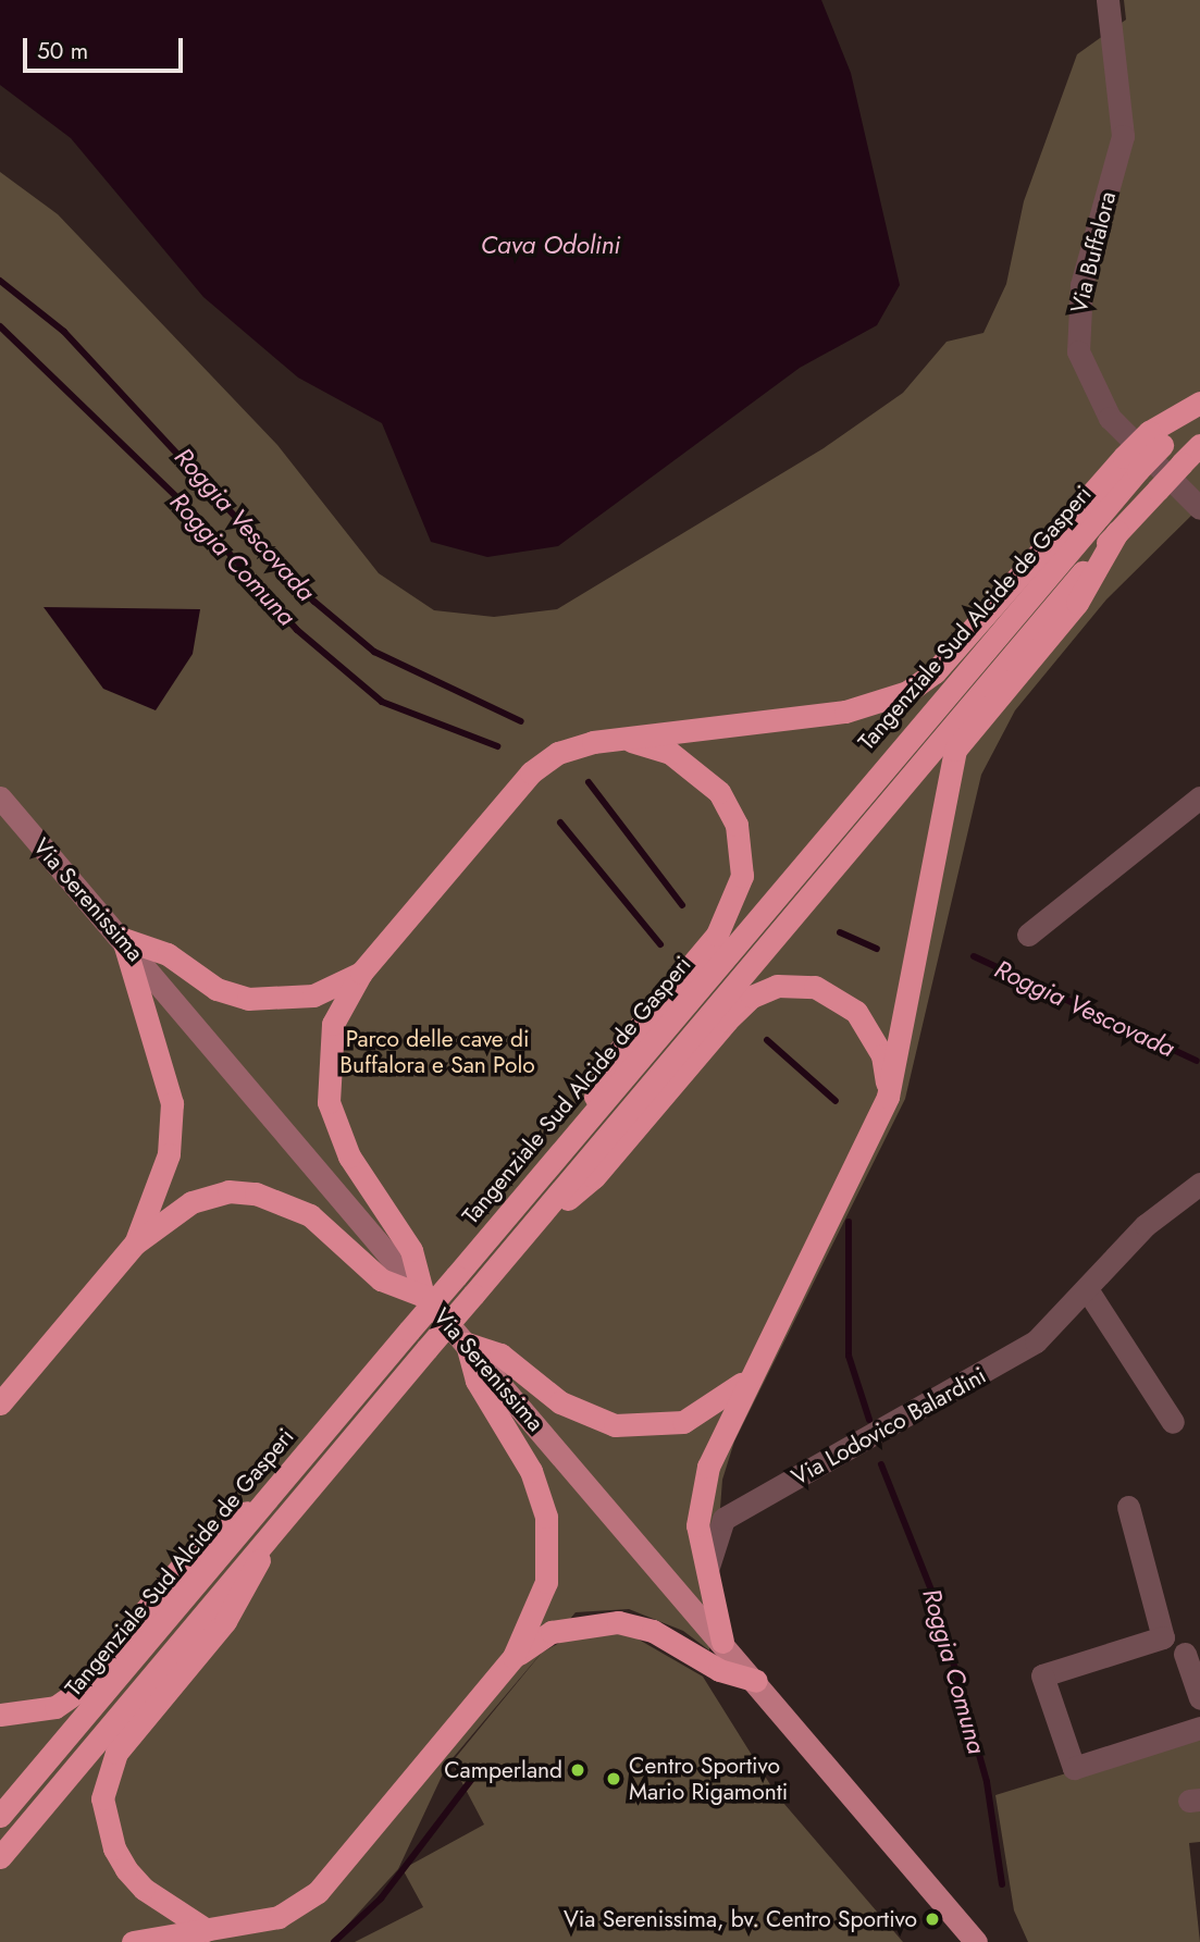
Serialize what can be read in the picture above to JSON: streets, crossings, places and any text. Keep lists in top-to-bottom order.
{
  "streets": {
    "highway": ["Tangenziale Sud Alcide de Gasperi"],
    "main road": ["Via Serenissima"],
    "street": ["Via Buffalora", "Via Lodovico Balardini"]
  },
  "water": ["Cava Odolini", "Roggia Vescovada", "Roggia Comuna"],
  "parks": ["Parco delle cave di Buffalora e San Polo"],
  "places": ["Camperland", "Centro Sportivo Mario Rigamonti", "Via Serenissima, bv. Centro Sportivo"],
  "scale_bar": "50 m"
}
